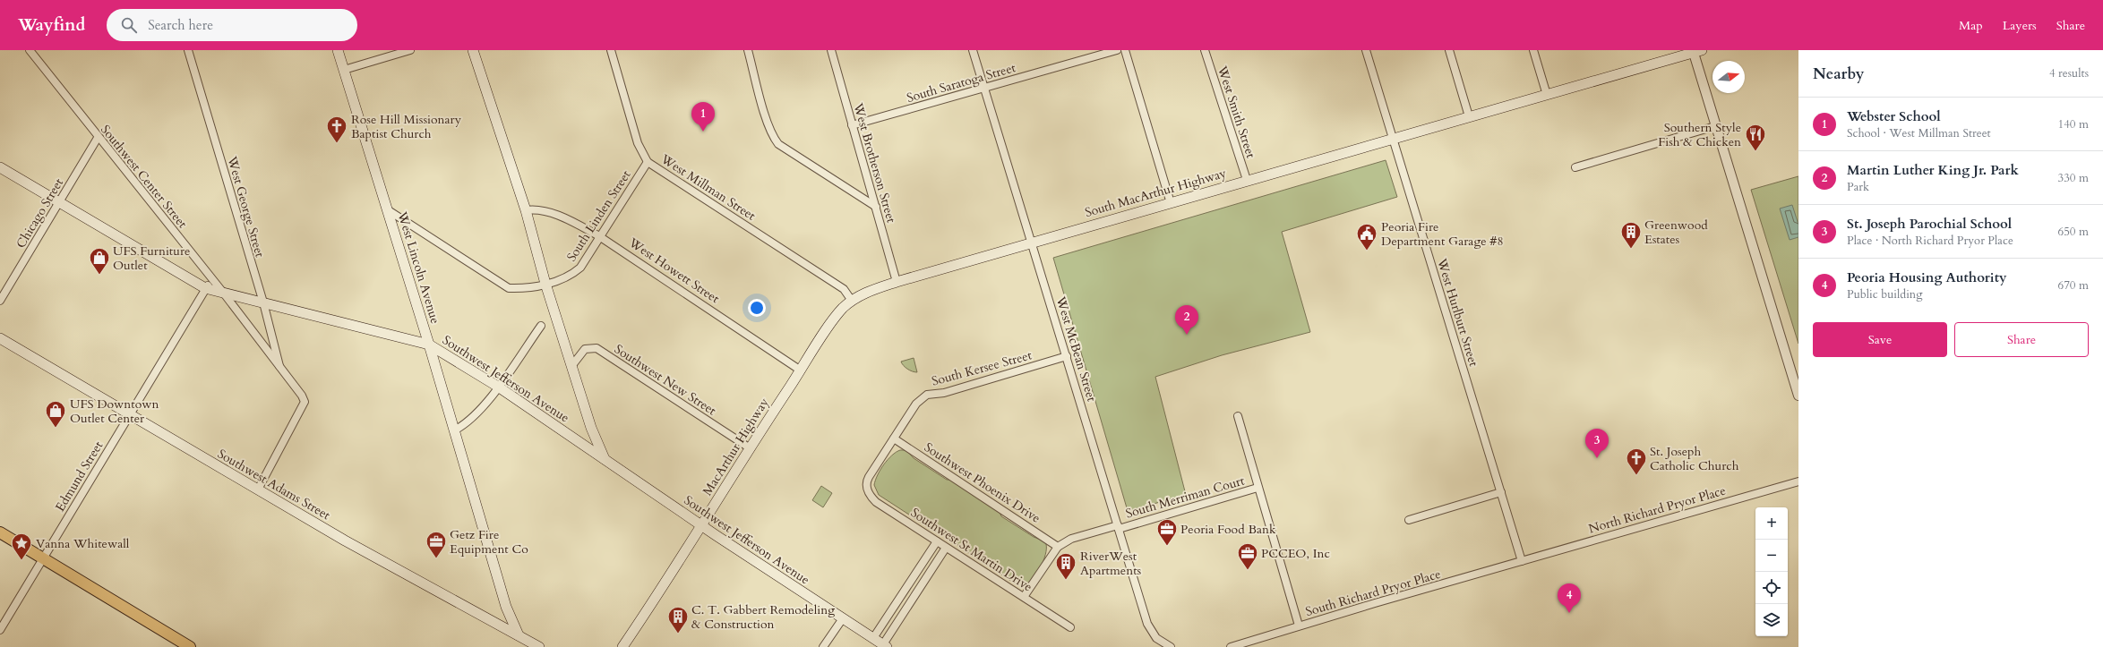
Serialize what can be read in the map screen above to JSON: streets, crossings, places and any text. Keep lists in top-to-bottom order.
{
  "streets": {
    "main road": [
      "South MacArthur Highway",
      "West Lincoln Avenue",
      "Southwest Jefferson Avenue",
      "MacArthur Highway",
      "Southwest Adams Street"
    ],
    "street": [
      "South Saratoga Street",
      "West Smith Street",
      "West Brotherson Street",
      "Southwest Center Street",
      "West Millman Street",
      "West George Street",
      "Chicago Street",
      "South Linden Street",
      "West Howett Street",
      "West Hurlburt Street",
      "West McBean Street",
      "South Kersee Street",
      "Southwest New Street",
      "Edmund Street",
      "Southwest Phoenix Drive",
      "South Merriman Court",
      "North Richard Pryor Place",
      "Southwest St Martin Drive",
      "South Richard Pryor Place"
    ]
  },
  "crossings": [
    ["South Saratoga Street", "West Brotherson Street"],
    ["South Saratoga Street", "West McBean Street"],
    ["West Smith Street", "South MacArthur Highway"],
    ["West Brotherson Street", "South MacArthur Highway"],
    ["Southwest Center Street", "West George Street"],
    ["Southwest Center Street", "Chicago Street"],
    ["Southwest Center Street", "Southwest Jefferson Avenue"],
    ["Southwest Center Street", "Edmund Street"],
    ["Southwest Center Street", "Southwest Adams Street"],
    ["West Millman Street", "South MacArthur Highway"],
    ["West Millman Street", "South Linden Street"],
    ["West Millman Street", "MacArthur Highway"],
    ["South MacArthur Highway", "West Hurlburt Street"],
    ["South MacArthur Highway", "West McBean Street"],
    ["South MacArthur Highway", "MacArthur Highway"],
    ["West George Street", "Southwest Jefferson Avenue"],
    ["Chicago Street", "Southwest Jefferson Avenue"],
    ["South Linden Street", "West Howett Street"],
    ["West Lincoln Avenue", "Southwest Jefferson Avenue"],
    ["West Lincoln Avenue", "Southwest Adams Street"],
    ["West Howett Street", "MacArthur Highway"],
    ["West Hurlburt Street", "North Richard Pryor Place"],
    ["West Hurlburt Street", "South Richard Pryor Place"],
    ["West McBean Street", "South Kersee Street"],
    ["West McBean Street", "South Merriman Court"],
    ["South Kersee Street", "Southwest Phoenix Drive"],
    ["South Kersee Street", "Southwest St Martin Drive"],
    ["Southwest Jefferson Avenue", "MacArthur Highway"],
    ["Southwest Jefferson Avenue", "Edmund Street"],
    ["Southwest New Street", "MacArthur Highway"],
    ["Edmund Street", "Southwest Adams Street"],
    ["Southwest Phoenix Drive", "South Merriman Court"],
    ["North Richard Pryor Place", "South Richard Pryor Place"]
  ],
  "places": {
    "church": ["Rose Hill Missionary Baptist Church", "St. Joseph Catholic Church"],
    "restaurant": ["Southern Style Fish & Chicken"],
    "building": ["Greenwood Estates", "RiverWest Apartments", "C. T. Gabbert Remodeling & Construction"],
    "public building": ["Peoria Fire Department Garage #8"],
    "shop": ["UFS Furniture Outlet", "UFS Downtown Outlet Center"],
    "office": ["Peoria Food Bank", "Getz Fire Equipment Co", "PCCEO, Inc"],
    "place": ["Vanna Whitewall"]
  },
  "north": "right",
  "page": {
    "header": "Wayfind",
    "search": "Search here",
    "nav": ["Map", "Layers", "Share"],
    "heading": ["Nearby", "4 results"],
    "list": [
      {
        "mark": "1",
        "name": "Webster School",
        "note": "School · West Millman Street",
        "value": "140 m"
      },
      {
        "mark": "2",
        "name": "Martin Luther King Jr. Park",
        "note": "Park",
        "value": "330 m"
      },
      {
        "mark": "3",
        "name": "St. Joseph Parochial School",
        "note": "Place · North Richard Pryor Place",
        "value": "650 m"
      },
      {
        "mark": "4",
        "name": "Peoria Housing Authority",
        "note": "Public building",
        "value": "670 m"
      }
    ],
    "pins": [
      "1",
      "2",
      "3",
      "4"
    ],
    "buttons": ["Save", "Share"],
    "map_buttons": ["+", "−"]
  }
}
